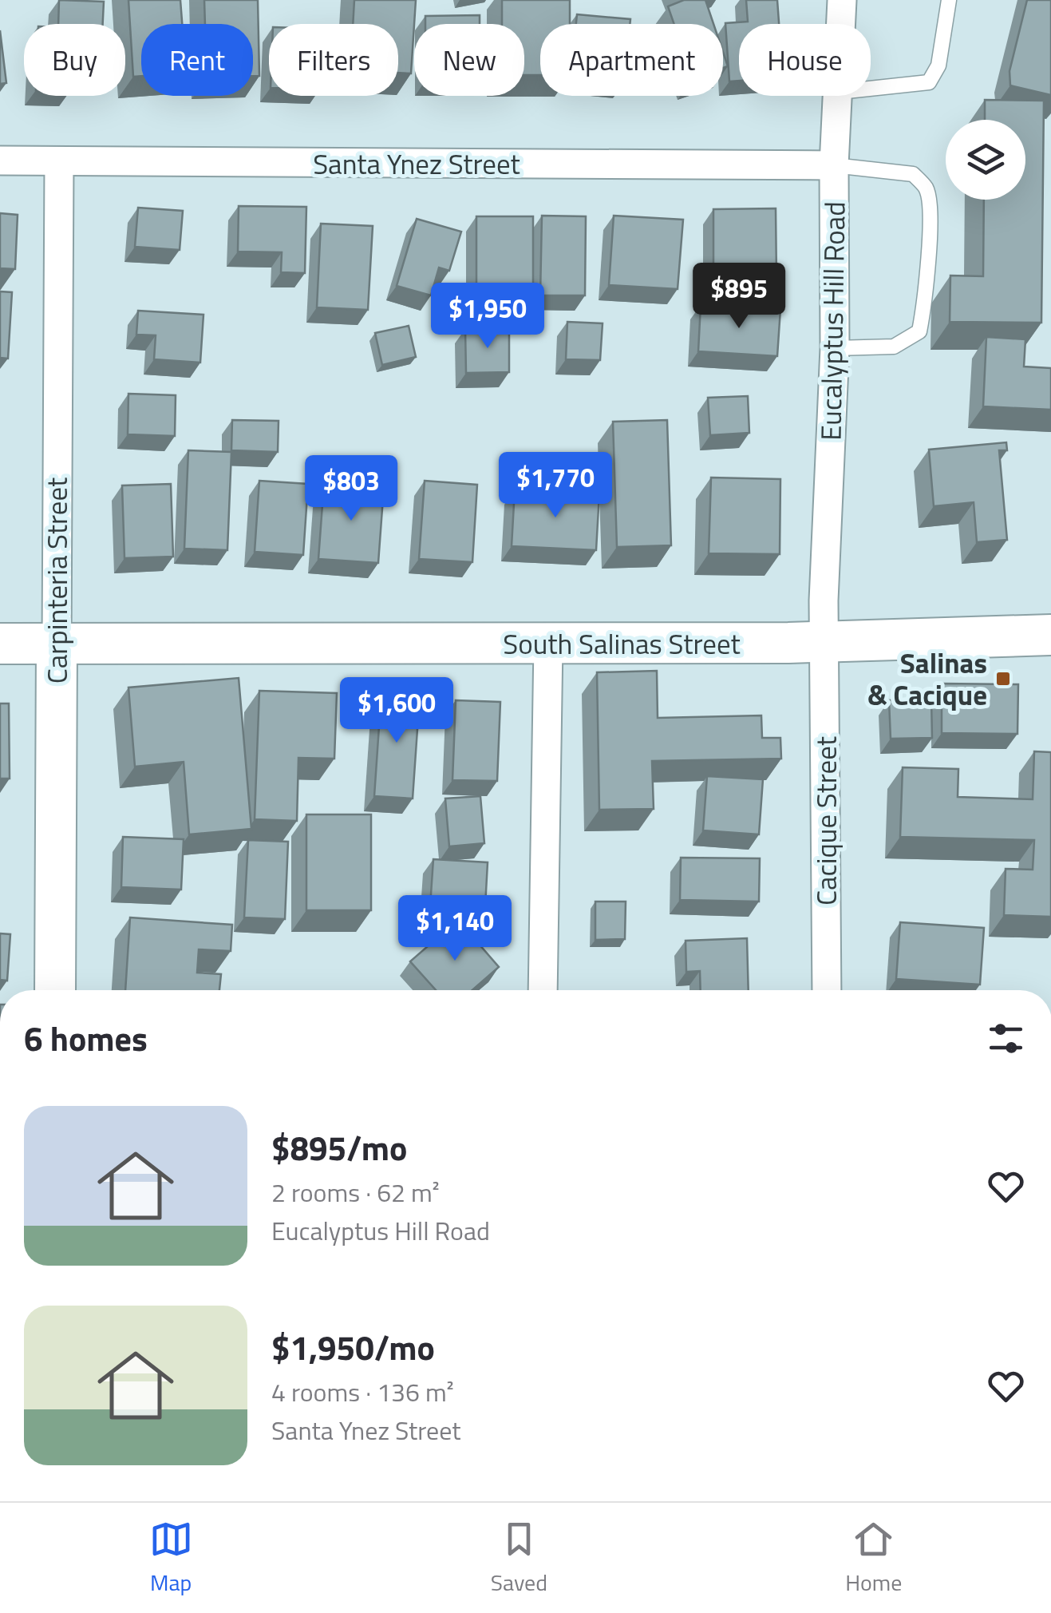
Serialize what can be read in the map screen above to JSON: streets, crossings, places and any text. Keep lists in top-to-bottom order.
{
  "streets": {
    "main road": ["Carpinteria Street", "South Salinas Street"],
    "street": ["Santa Ynez Street", "Eucalyptus Hill Road", "Cacique Street"]
  },
  "crossings": [
    ["Santa Ynez Street", "Eucalyptus Hill Road"],
    ["Santa Ynez Street", "Carpinteria Street"],
    ["Eucalyptus Hill Road", "South Salinas Street"],
    ["Eucalyptus Hill Road", "Cacique Street"],
    ["Carpinteria Street", "South Salinas Street"],
    ["South Salinas Street", "Cacique Street"]
  ],
  "places": {
    "transit": ["Salinas & Cacique"]
  },
  "page": {
    "chip": [
      "Buy",
      "Rent",
      "Filters",
      "New",
      "Apartment",
      "House"
    ],
    "price": [
      "$895",
      "$1,950",
      "$1,770",
      "$803",
      "$1,600",
      "$1,140"
    ],
    "heading": "6 homes",
    "list": [
      {
        "name": "$895/mo",
        "note": "2 rooms · 62 m² · Eucalyptus Hill Road"
      },
      {
        "name": "$1,950/mo",
        "note": "4 rooms · 136 m² · Santa Ynez Street"
      }
    ],
    "tabs": ["Map", "Saved", "Home"]
  }
}
